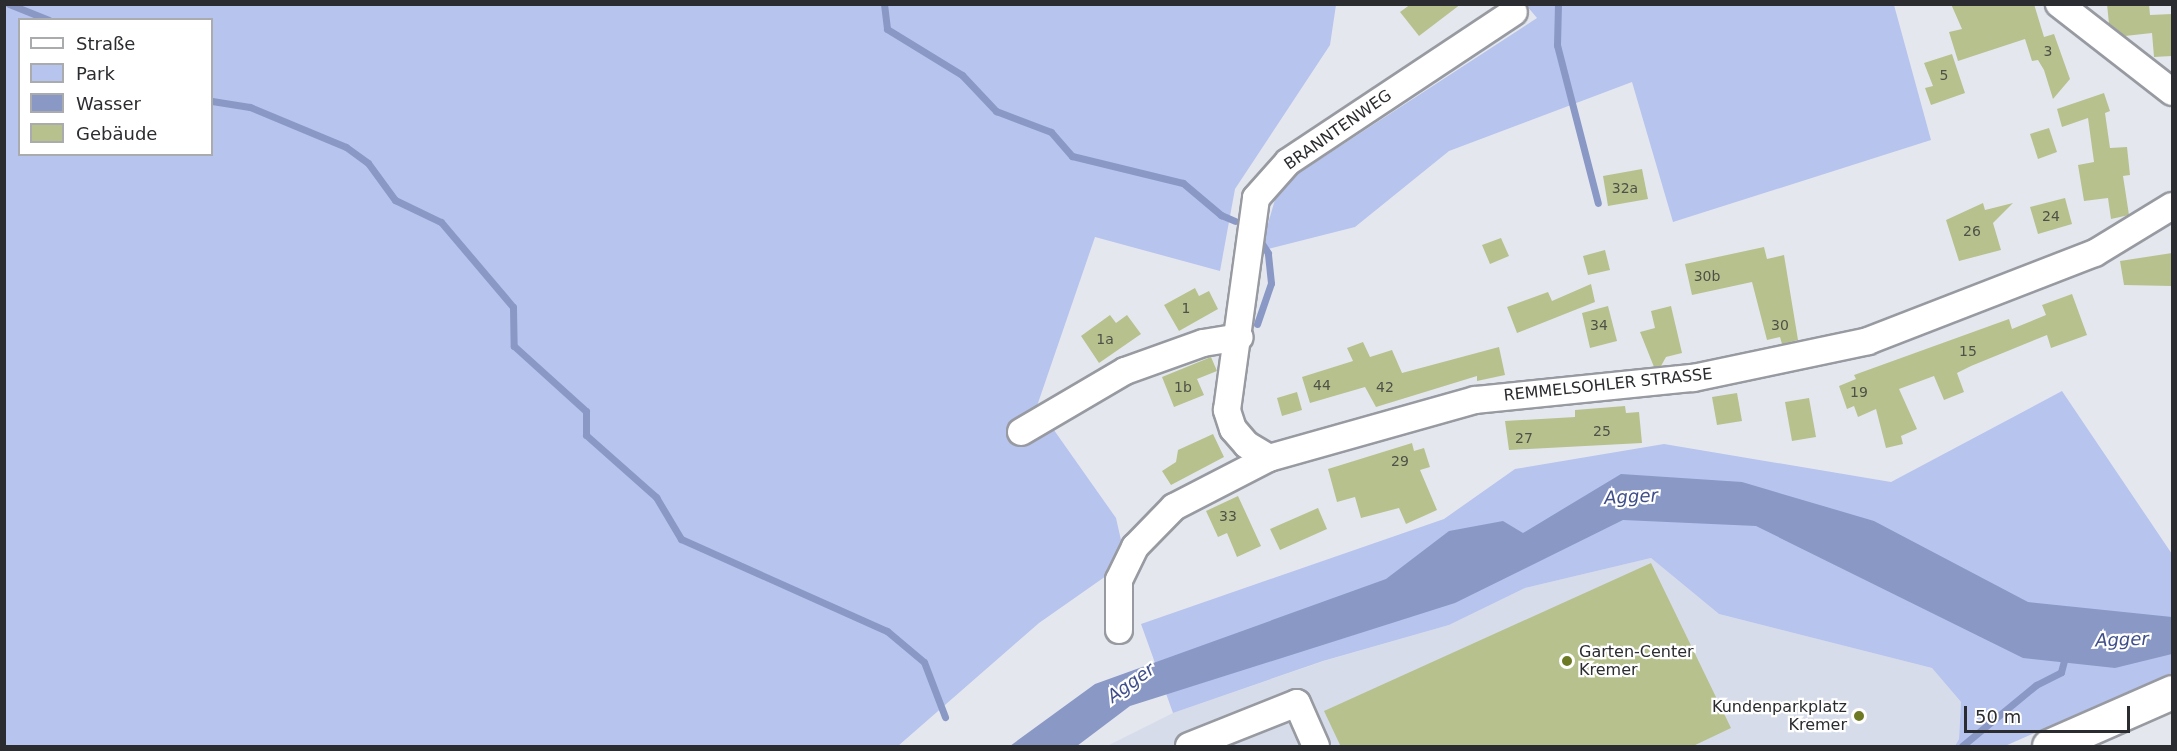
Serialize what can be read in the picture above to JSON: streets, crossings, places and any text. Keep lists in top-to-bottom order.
{
  "streets": {
    "street": ["BRANNTENWEG", "REMMELSOHLER STRASSE"]
  },
  "crossings": [
    ["BRANNTENWEG", "REMMELSOHLER STRASSE"]
  ],
  "water": ["Agger"],
  "places": ["Garten-Center Kremer", "Kundenparkplatz Kremer"],
  "house_numbers": [
    "3",
    "5",
    "32a",
    "24",
    "26",
    "30b",
    "1",
    "34",
    "30",
    "1a",
    "15",
    "44",
    "1b",
    "42",
    "19",
    "25",
    "27",
    "29",
    "33"
  ],
  "legend": [
    "Straße",
    "Park",
    "Wasser",
    "Gebäude"
  ],
  "scale_bar": "50 m"
}
